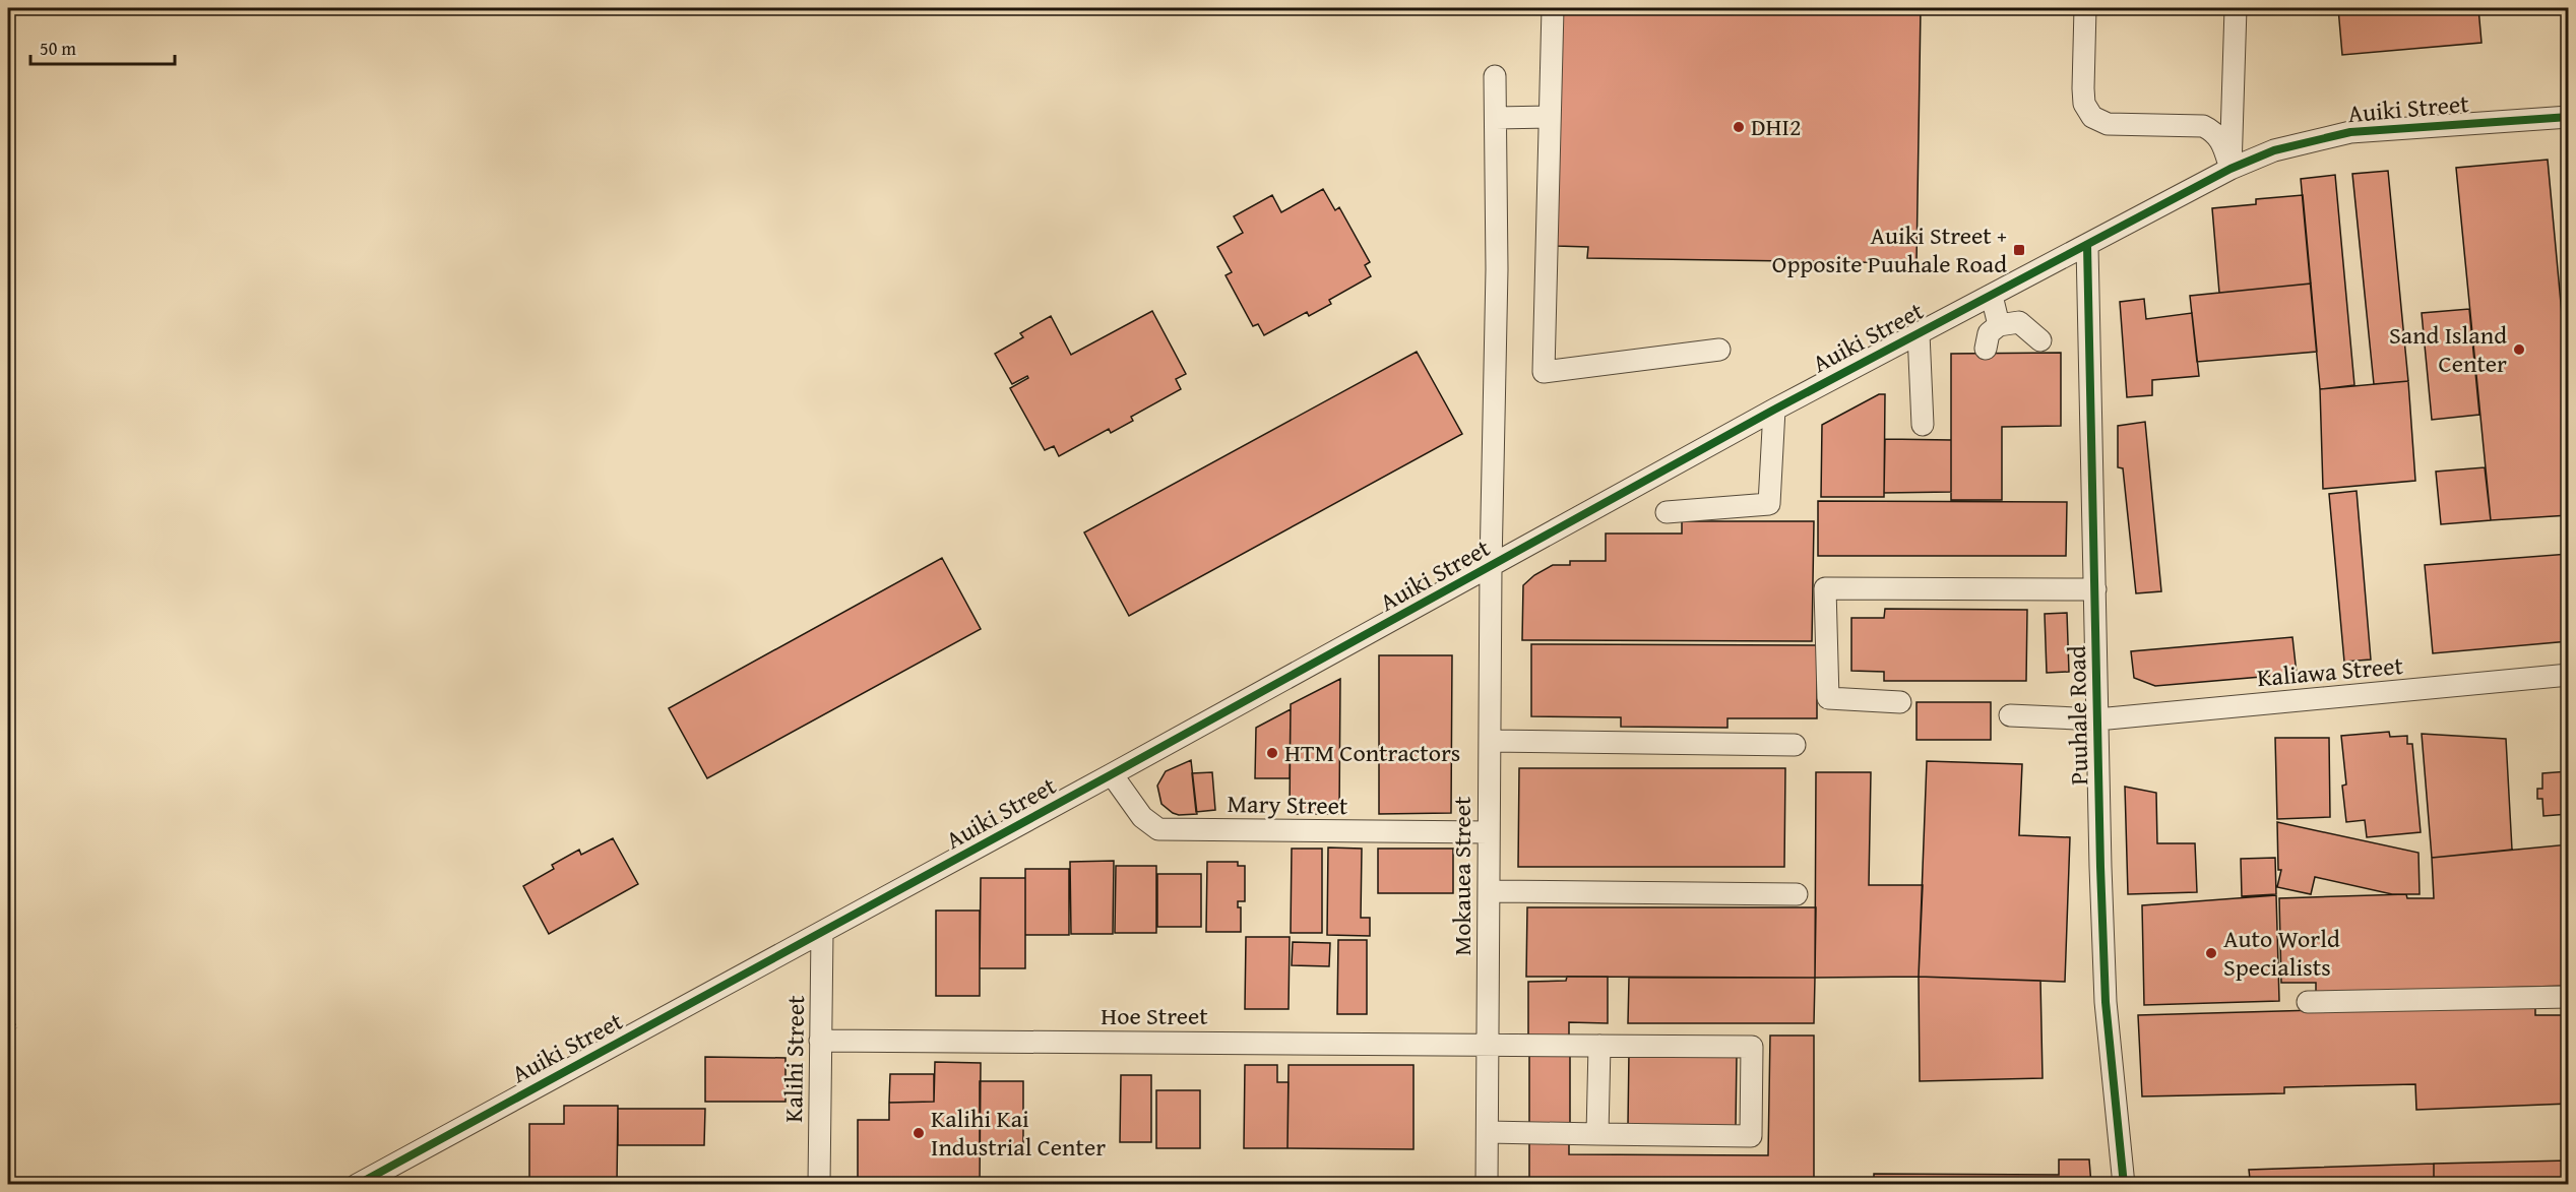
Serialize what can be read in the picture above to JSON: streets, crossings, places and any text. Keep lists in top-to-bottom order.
{
  "streets": {
    "street": [
      "Auiki Street",
      "Kaliawa Street",
      "Puuhale Road",
      "Mary Street",
      "Mokauea Street",
      "Hoe Street",
      "Kalihi Street"
    ]
  },
  "crossings": [
    ["Auiki Street", "Puuhale Road"],
    ["Auiki Street", "Mary Street"],
    ["Auiki Street", "Mokauea Street"],
    ["Auiki Street", "Kalihi Street"],
    ["Kaliawa Street", "Puuhale Road"],
    ["Mary Street", "Mokauea Street"],
    ["Mokauea Street", "Hoe Street"],
    ["Hoe Street", "Kalihi Street"]
  ],
  "places": {
    "other": [
      "DHI2",
      "Sand Island Center",
      "HTM Contractors",
      "Auto World Specialists",
      "Kalihi Kai Industrial Center"
    ],
    "transit": ["Auiki Street + Opposite Puuhale Road"]
  },
  "scale_bar": "50 m"
}
